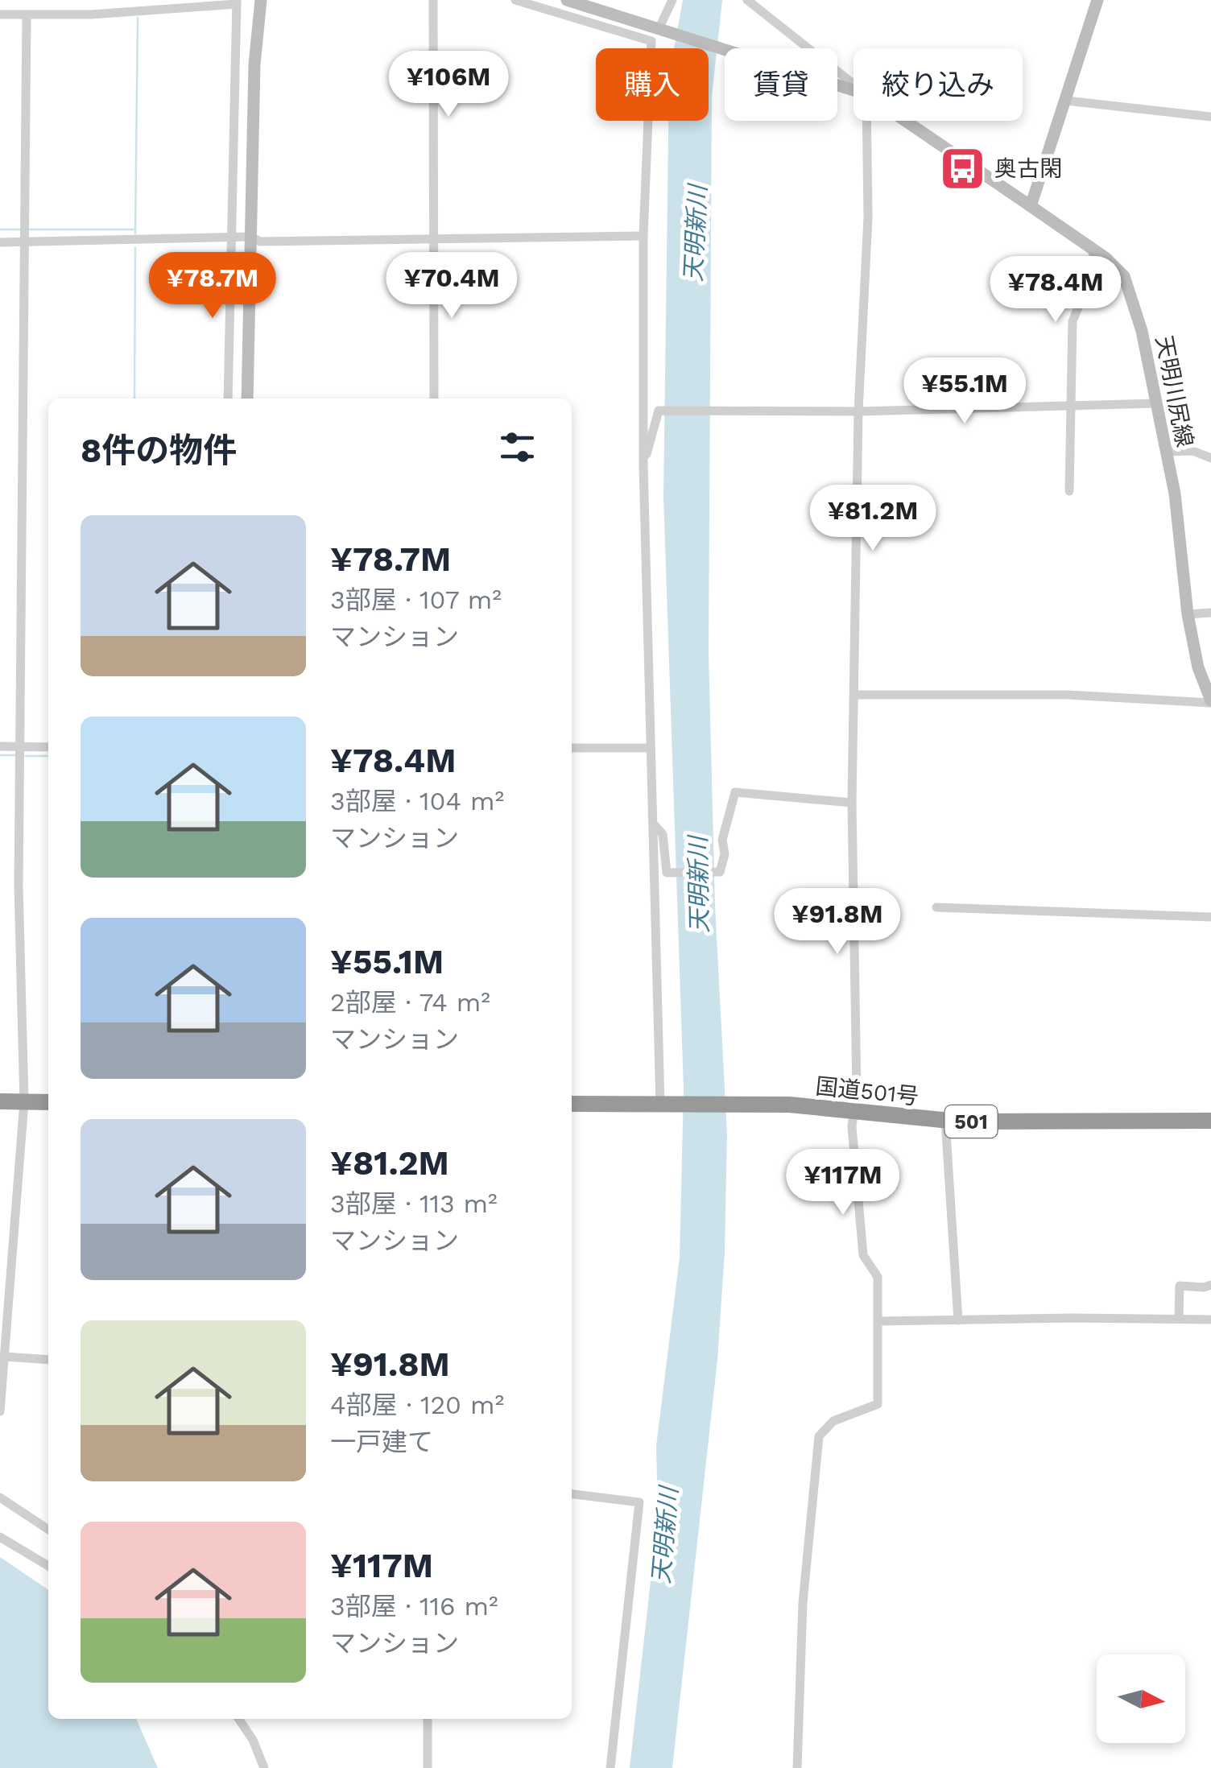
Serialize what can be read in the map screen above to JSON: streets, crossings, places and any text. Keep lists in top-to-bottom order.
{
  "streets": {
    "highway": ["国道501号", "501"],
    "street": ["天明川尻線"]
  },
  "water": ["天明新川"],
  "places": {
    "bus stop": ["奥古閑"]
  },
  "north": "right",
  "page": {
    "chip": ["購入", "賃貸", "絞り込み"],
    "price": [
      "¥106M",
      "¥78.7M",
      "¥70.4M",
      "¥78.4M",
      "¥55.1M",
      "¥81.2M",
      "¥91.8M",
      "¥117M"
    ],
    "heading": "8件の物件",
    "list": [
      {
        "name": "¥78.7M",
        "note": "3部屋 · 107 m² · マンション"
      },
      {
        "name": "¥78.4M",
        "note": "3部屋 · 104 m² · マンション"
      },
      {
        "name": "¥55.1M",
        "note": "2部屋 · 74 m² · マンション"
      },
      {
        "name": "¥81.2M",
        "note": "3部屋 · 113 m² · マンション"
      },
      {
        "name": "¥91.8M",
        "note": "4部屋 · 120 m² · 一戸建て"
      },
      {
        "name": "¥117M",
        "note": "3部屋 · 116 m² · マンション"
      }
    ]
  }
}
